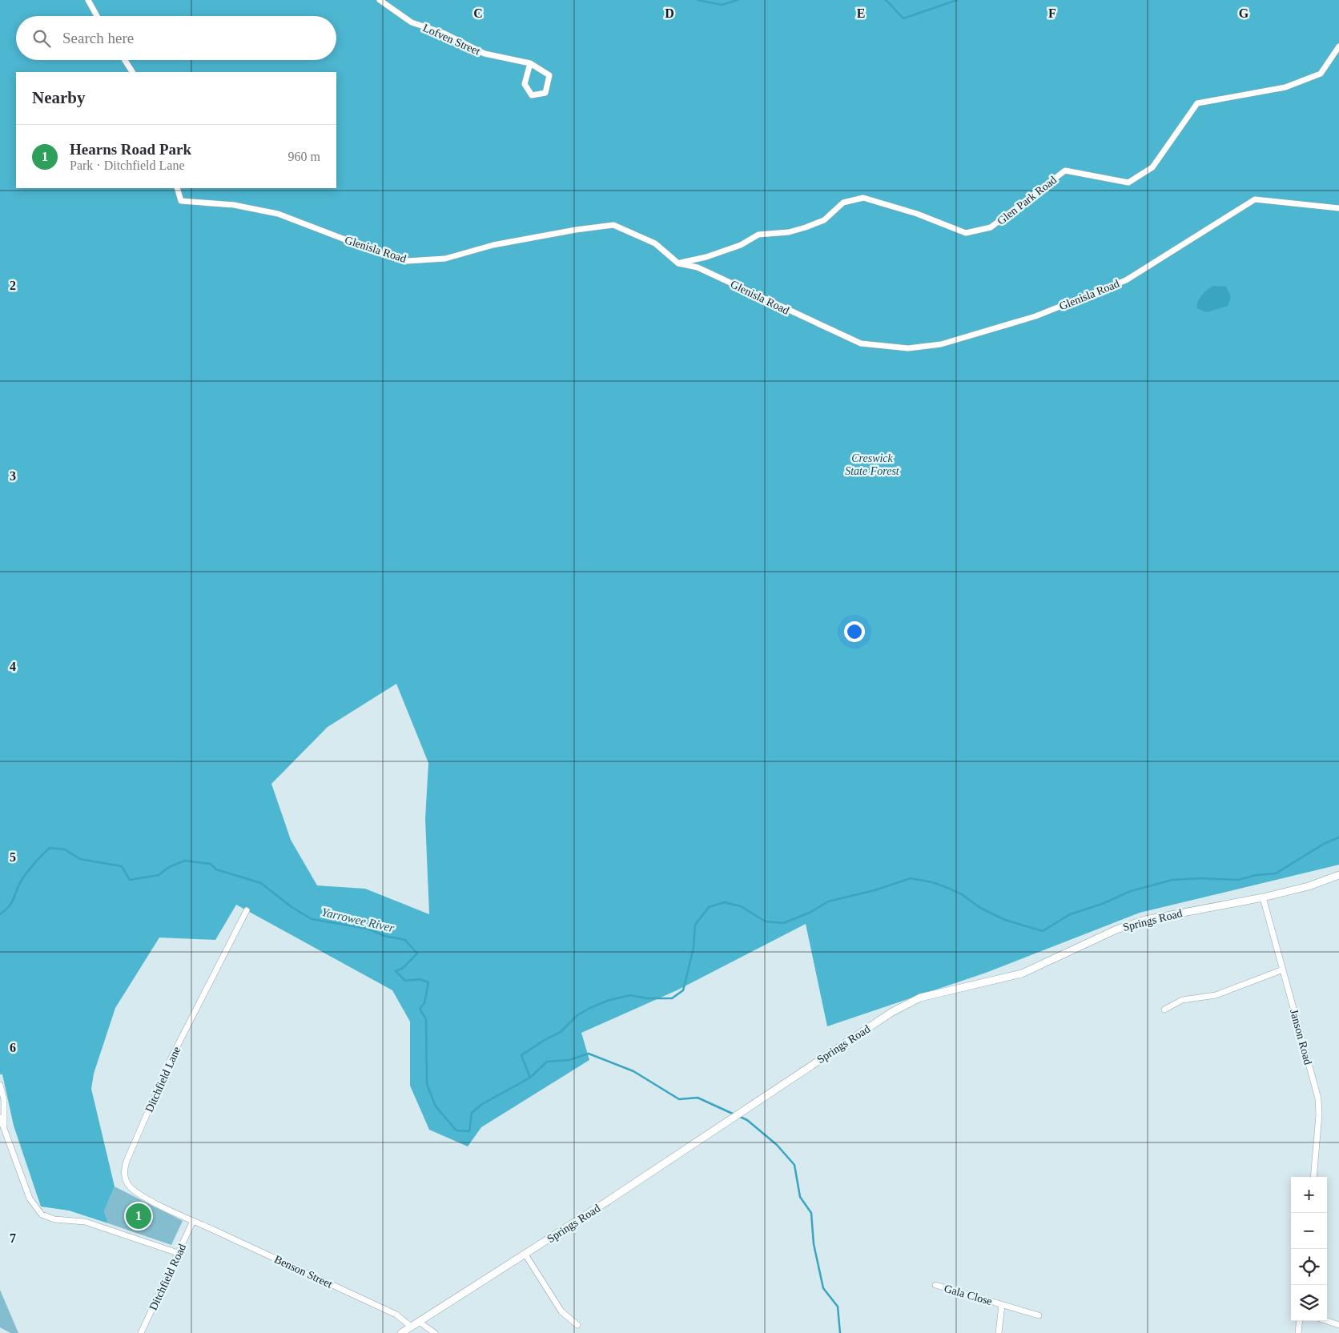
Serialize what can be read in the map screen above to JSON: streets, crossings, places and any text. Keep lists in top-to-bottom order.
{
  "streets": {
    "street": [
      "Lofven Street",
      "Glen Park Road",
      "Glenisla Road",
      "Springs Road",
      "Janson Road",
      "Ditchfield Lane",
      "Benson Street",
      "Ditchfield Road",
      "Gala Close"
    ]
  },
  "crossings": [
    ["Glen Park Road", "Glenisla Road"],
    ["Springs Road", "Janson Road"],
    ["Springs Road", "Benson Street"],
    ["Ditchfield Lane", "Benson Street"],
    ["Ditchfield Lane", "Ditchfield Road"],
    ["Benson Street", "Ditchfield Road"]
  ],
  "water": ["Yarrowee River"],
  "parks": ["Creswick State Forest"],
  "page": {
    "search": "Search here",
    "heading": "Nearby",
    "list": [
      {
        "mark": "1",
        "name": "Hearns Road Park",
        "note": "Park · Ditchfield Lane",
        "value": "960 m"
      }
    ],
    "map_buttons": ["+", "−"],
    "pins": "1"
  },
  "grid": {
    "columns": [
      "C",
      "D",
      "E",
      "F",
      "G"
    ],
    "rows": [
      "2",
      "3",
      "4",
      "5",
      "6",
      "7"
    ]
  }
}
